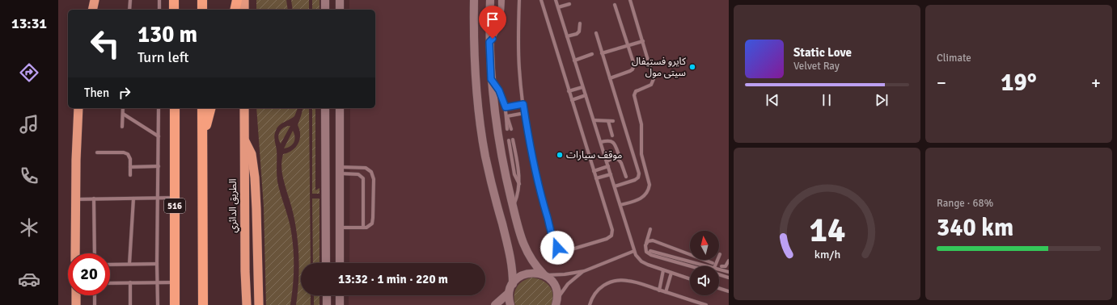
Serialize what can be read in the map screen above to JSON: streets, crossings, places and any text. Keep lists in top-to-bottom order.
{
  "streets": {
    "highway": ["516", "الطريق الدائري"]
  },
  "places": ["كايرو فستيفال سيتى مول", "موقف سيارات"],
  "north": "top",
  "page": {
    "tabs": "13:31",
    "tile": [
      "Climate",
      ["Range · 68%", "340 km"]
    ],
    "turn": ["130 m", "Turn left"],
    "song": ["Static Love", "Velvet Ray"],
    "heat": ["−", "19°", "+"],
    "then": "Then",
    "limit": "20",
    "trip": "13:32 · 1 min · 220 m",
    "gauge": ["14", "km/h"]
  }
}
